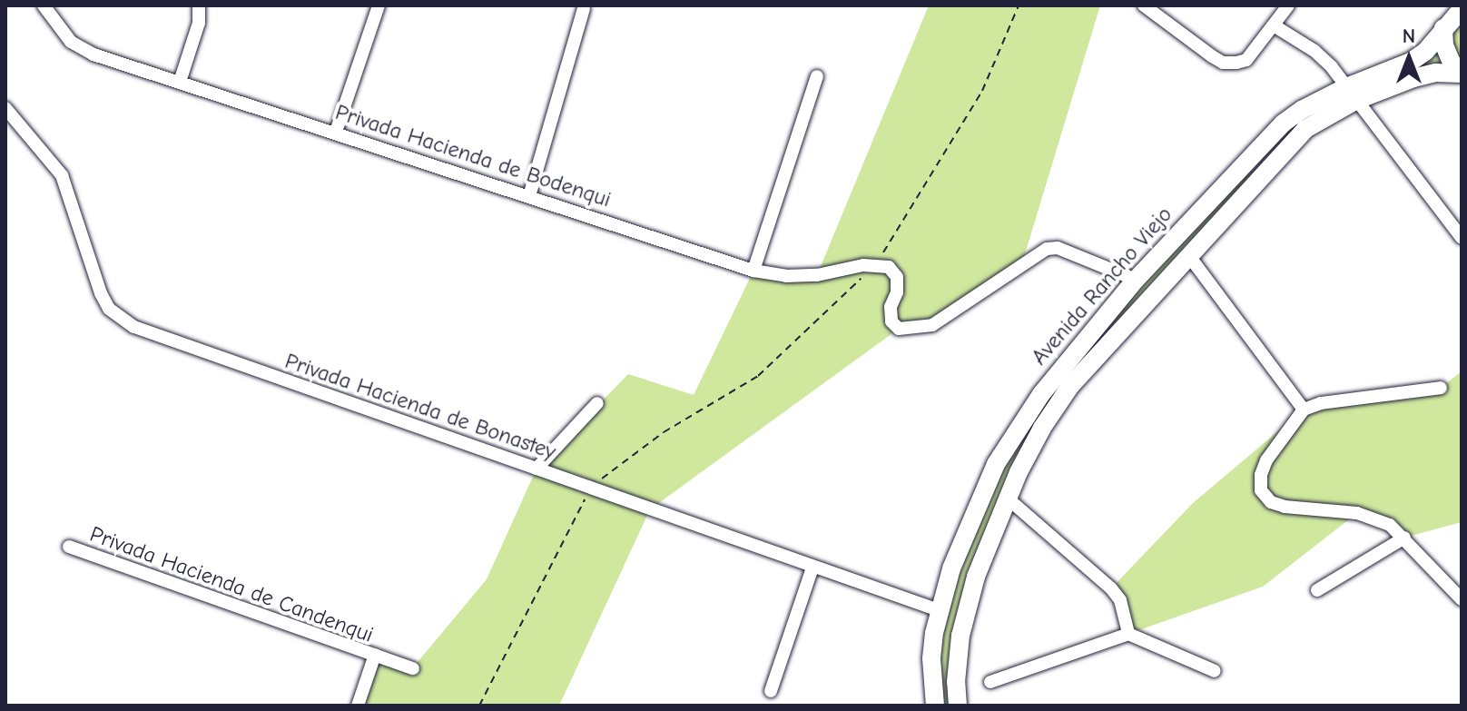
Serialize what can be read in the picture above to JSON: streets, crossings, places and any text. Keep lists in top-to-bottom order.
{
  "streets": {
    "street": [
      "Privada Hacienda de Bodenqui",
      "Avenida Rancho Viejo",
      "Privada Hacienda de Bonastey",
      "Privada Hacienda de Candenqui"
    ]
  },
  "crossings": [
    ["Avenida Rancho Viejo", "Privada Hacienda de Bonastey"]
  ],
  "north": "top"
}
